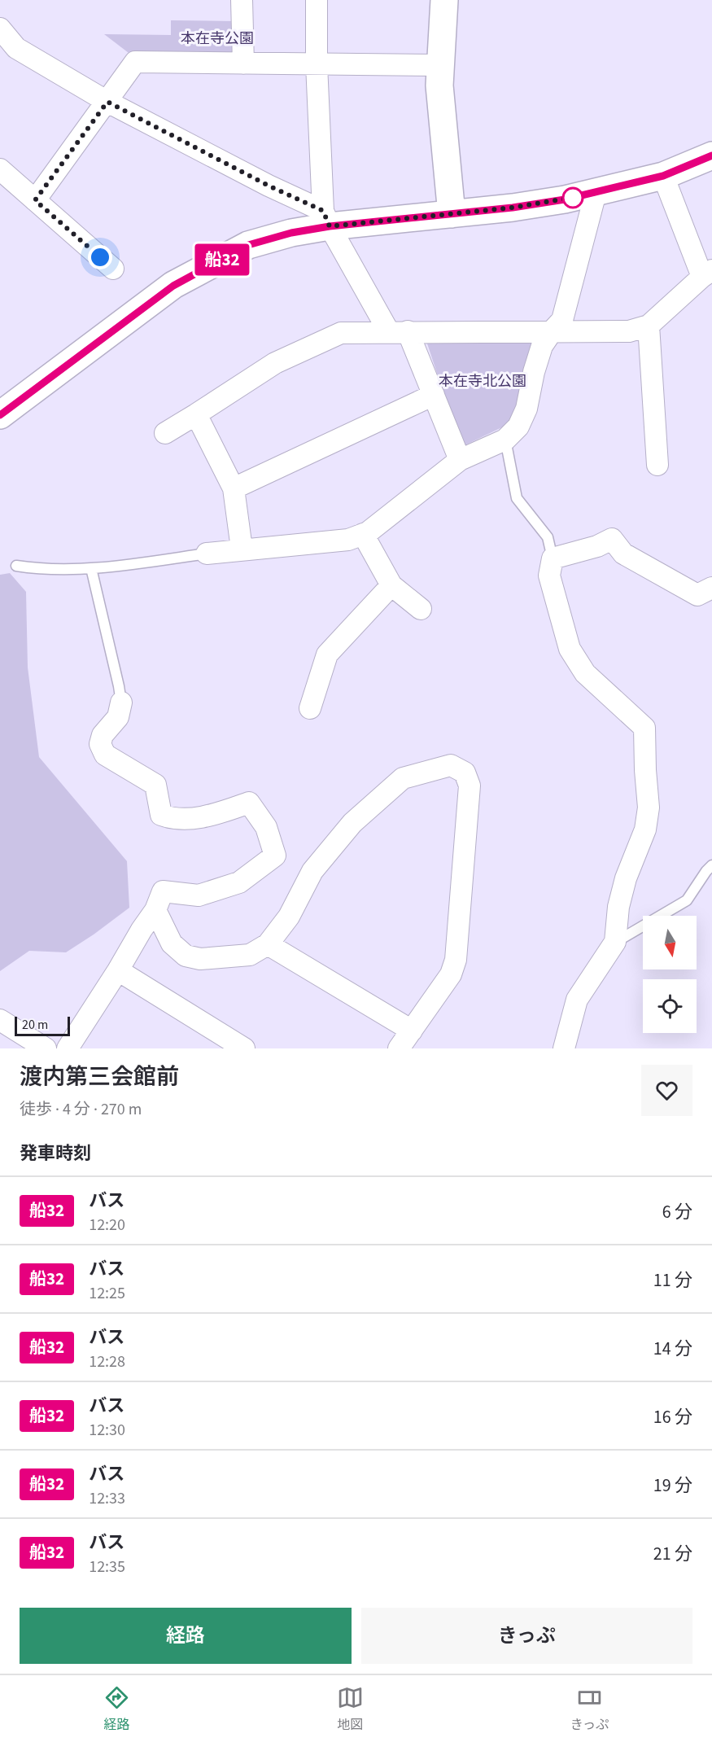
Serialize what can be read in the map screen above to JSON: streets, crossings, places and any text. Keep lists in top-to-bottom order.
{
  "parks": ["本在寺公園", "本在寺北公園"],
  "lines": ["bus line 船32"],
  "scale_bar": "20 m",
  "north": "bottom",
  "page": {
    "on_map": "船32",
    "scale": "20 m",
    "heading": [
      ["渡内第三会館前", "徒歩 · 4 分 · 270 m"],
      "発車時刻"
    ],
    "list": [
      {
        "mark": "船32",
        "name": "バス",
        "note": "12:20",
        "value": "6 分"
      },
      {
        "mark": "船32",
        "name": "バス",
        "note": "12:25",
        "value": "11 分"
      },
      {
        "mark": "船32",
        "name": "バス",
        "note": "12:28",
        "value": "14 分"
      },
      {
        "mark": "船32",
        "name": "バス",
        "note": "12:30",
        "value": "16 分"
      },
      {
        "mark": "船32",
        "name": "バス",
        "note": "12:33",
        "value": "19 分"
      },
      {
        "mark": "船32",
        "name": "バス",
        "note": "12:35",
        "value": "21 分"
      }
    ],
    "buttons": ["経路", "きっぷ"],
    "tabs": ["経路", "地図", "きっぷ"]
  }
}
